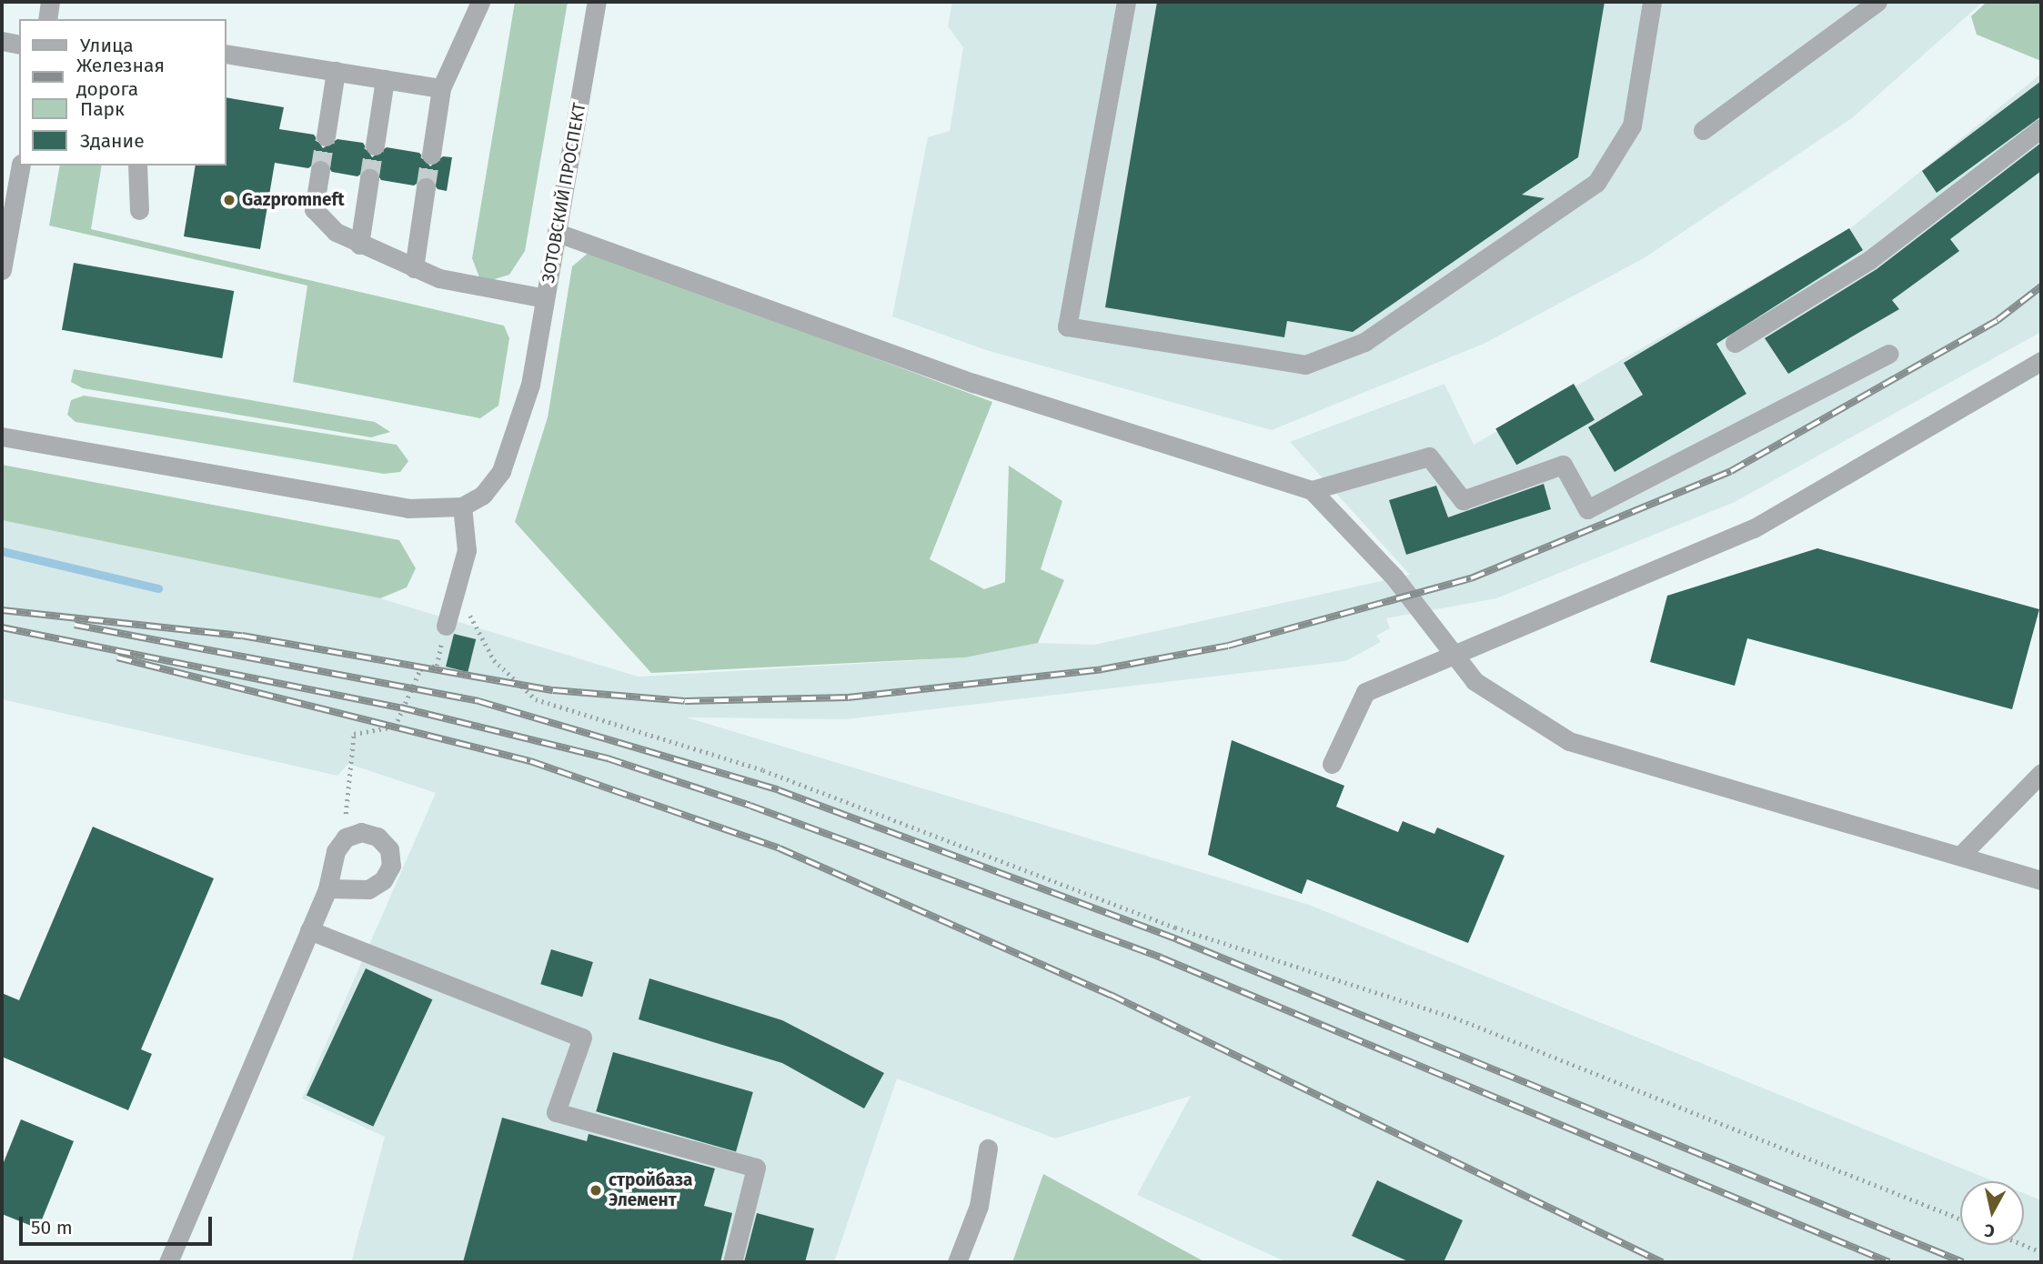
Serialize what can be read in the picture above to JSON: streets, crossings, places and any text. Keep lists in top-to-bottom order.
{
  "streets": {
    "street": ["ЗОТОВСКИЙ ПРОСПЕКТ"]
  },
  "places": ["Gazpromneft", "стройбаза Элемент"],
  "legend": [
    "Улица",
    "Железная дорога",
    "Парк",
    "Здание"
  ],
  "scale_bar": "50 m",
  "north": "bottom"
}
